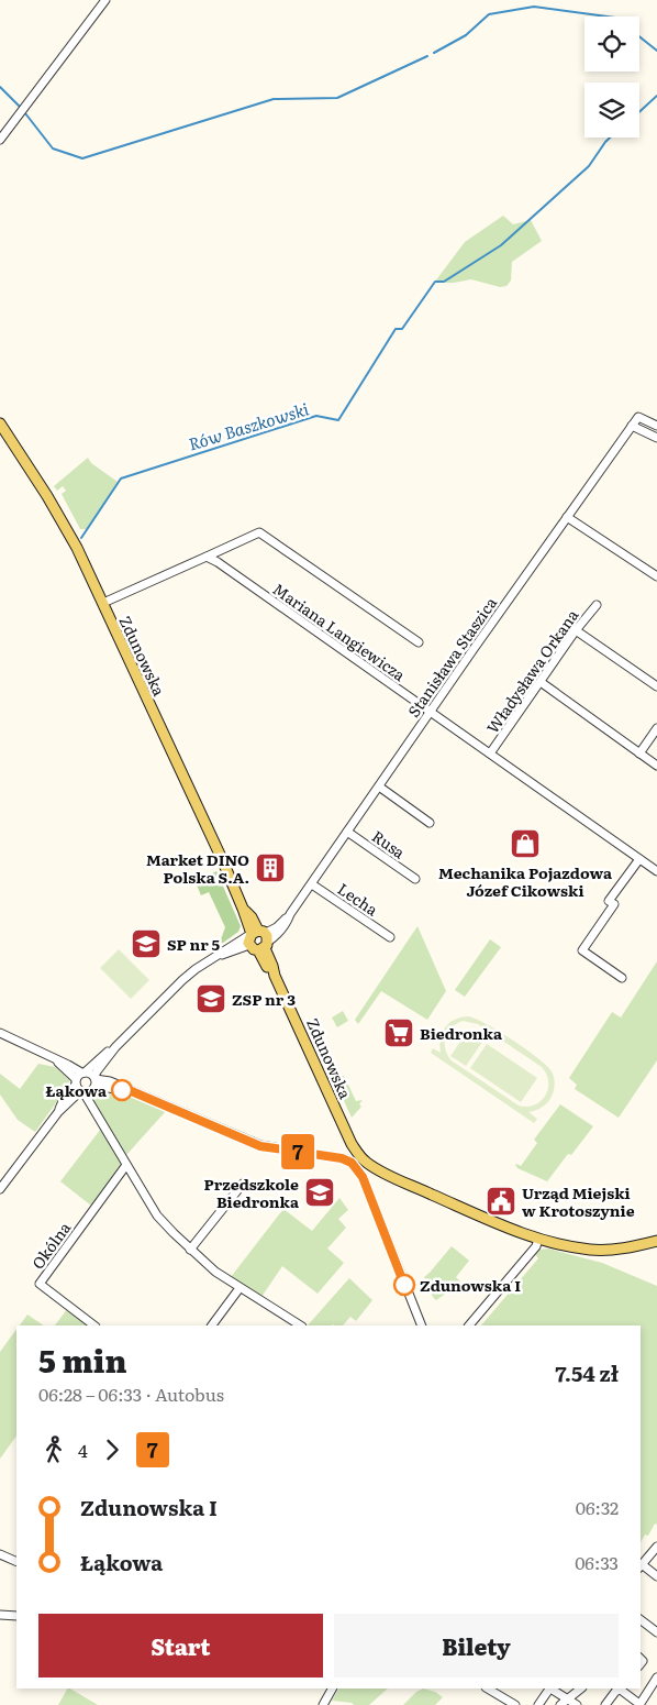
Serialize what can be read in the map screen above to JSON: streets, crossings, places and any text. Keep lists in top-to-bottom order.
{
  "streets": {
    "main road": ["Zdunowska"],
    "street": [
      "Mariana Langiewicza",
      "Stanisława Staszica",
      "Władysława Orkana",
      "Rusa",
      "Lecha",
      "Okólna"
    ]
  },
  "crossings": [
    ["Mariana Langiewicza", "Stanisława Staszica"],
    ["Mariana Langiewicza", "Władysława Orkana"],
    ["Zdunowska", "Stanisława Staszica"],
    ["Stanisława Staszica", "Rusa"],
    ["Stanisława Staszica", "Lecha"]
  ],
  "water": ["Rów Baszkowski"],
  "places": {
    "shop": ["Mechanika Pojazdowa Józef Cikowski"],
    "building": ["Market DINO Polska S.A."],
    "school or university": ["SP nr 5", "ZSP nr 3", "Przedszkole Biedronka"],
    "supermarket": ["Biedronka"],
    "other": ["Łąkowa", "Zdunowska I"],
    "public building": ["Urząd Miejski w Krotoszynie"]
  },
  "lines": ["bus line 7"],
  "page": {
    "on_map": "7",
    "heading": ["5 min", "06:28 – 06:33 · Autobus", "7.54 zł"],
    "legs": ["4", "7"],
    "list": [
      {
        "name": "Zdunowska I",
        "value": "06:32"
      },
      {
        "name": "Łąkowa",
        "value": "06:33"
      }
    ],
    "buttons": ["Start", "Bilety"]
  }
}
